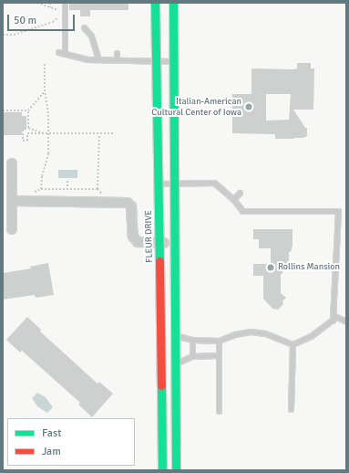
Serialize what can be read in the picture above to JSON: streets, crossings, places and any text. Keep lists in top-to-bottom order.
{
  "streets": {
    "main road": ["FLEUR DRIVE"]
  },
  "places": ["Italian-American Cultural Center of Iowa", "Rollins Mansion"],
  "legend": ["Fast", "Jam"],
  "scale_bar": "50 m"
}
